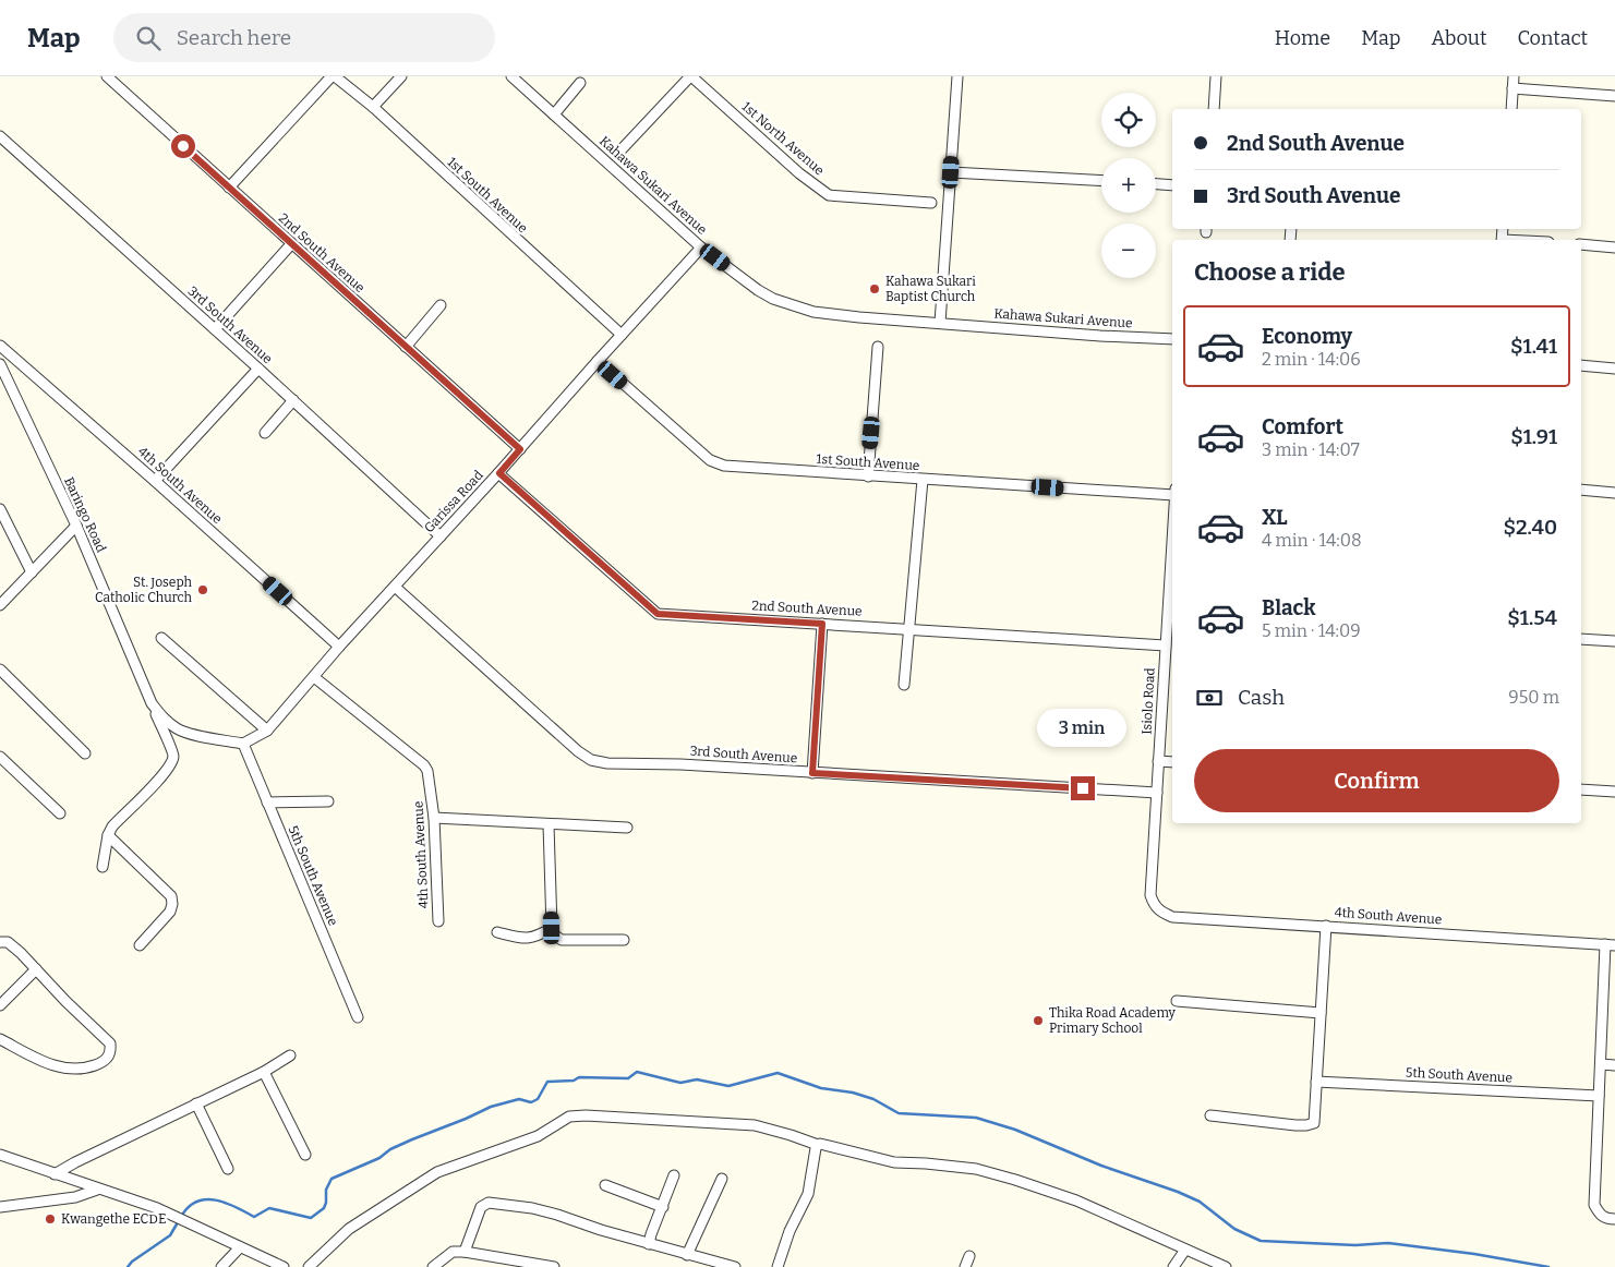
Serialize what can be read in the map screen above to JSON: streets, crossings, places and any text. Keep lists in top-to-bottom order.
{
  "streets": {
    "street": [
      "1st North Avenue",
      "Kahawa Sukari Avenue",
      "1st South Avenue",
      "2nd South Avenue",
      "3rd South Avenue",
      "4th South Avenue",
      "Garissa Road",
      "Baringo Road",
      "Isiolo Road",
      "5th South Avenue"
    ]
  },
  "crossings": [
    ["Kahawa Sukari Avenue", "Garissa Road"],
    ["1st South Avenue", "Garissa Road"],
    ["2nd South Avenue", "Garissa Road"],
    ["2nd South Avenue", "Isiolo Road"],
    ["3rd South Avenue", "Garissa Road"],
    ["3rd South Avenue", "Isiolo Road"],
    ["4th South Avenue", "Garissa Road"],
    ["4th South Avenue", "Isiolo Road"],
    ["Garissa Road", "Baringo Road"],
    ["Garissa Road", "5th South Avenue"],
    ["Baringo Road", "5th South Avenue"]
  ],
  "places": [
    "Kahawa Sukari Baptist Church",
    "St. Joseph Catholic Church",
    "Thika Road Academy Primary School",
    "Kwangethe ECDE"
  ],
  "page": {
    "header": "Map",
    "search": "Search here",
    "nav": [
      "Home",
      "Map",
      "About",
      "Contact"
    ],
    "map_buttons": ["+", "−"],
    "banner": ["2nd South Avenue", "3rd South Avenue"],
    "heading": "Choose a ride",
    "list": [
      {
        "name": "Economy",
        "note": "2 min · 14:06",
        "value": "$1.41"
      },
      {
        "name": "Comfort",
        "note": "3 min · 14:07",
        "value": "$1.91"
      },
      {
        "name": "XL",
        "note": "4 min · 14:08",
        "value": "$2.40"
      },
      {
        "name": "Black",
        "note": "5 min · 14:09",
        "value": "$1.54"
      }
    ],
    "pay": ["Cash", "950 m"],
    "bubble": "3 min",
    "buttons": "Confirm"
  }
}
